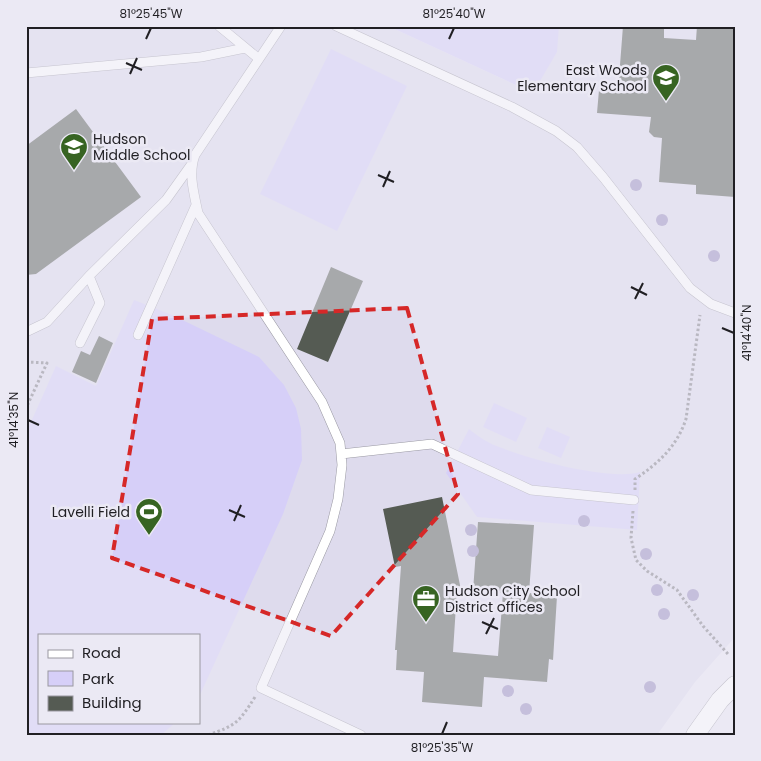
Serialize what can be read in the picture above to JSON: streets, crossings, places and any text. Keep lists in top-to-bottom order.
{
  "places": {
    "school or university": ["East Woods Elementary School", "Hudson Middle School"],
    "sports": ["Lavelli Field"],
    "office": ["Hudson City School District offices"]
  },
  "legend": ["Road", "Park", "Building"],
  "coordinates": [
    "81°25'45\"W",
    "81°25'40\"W",
    "41°14'40\"N",
    "41°14'35\"N",
    "81°25'35\"W"
  ]
}
